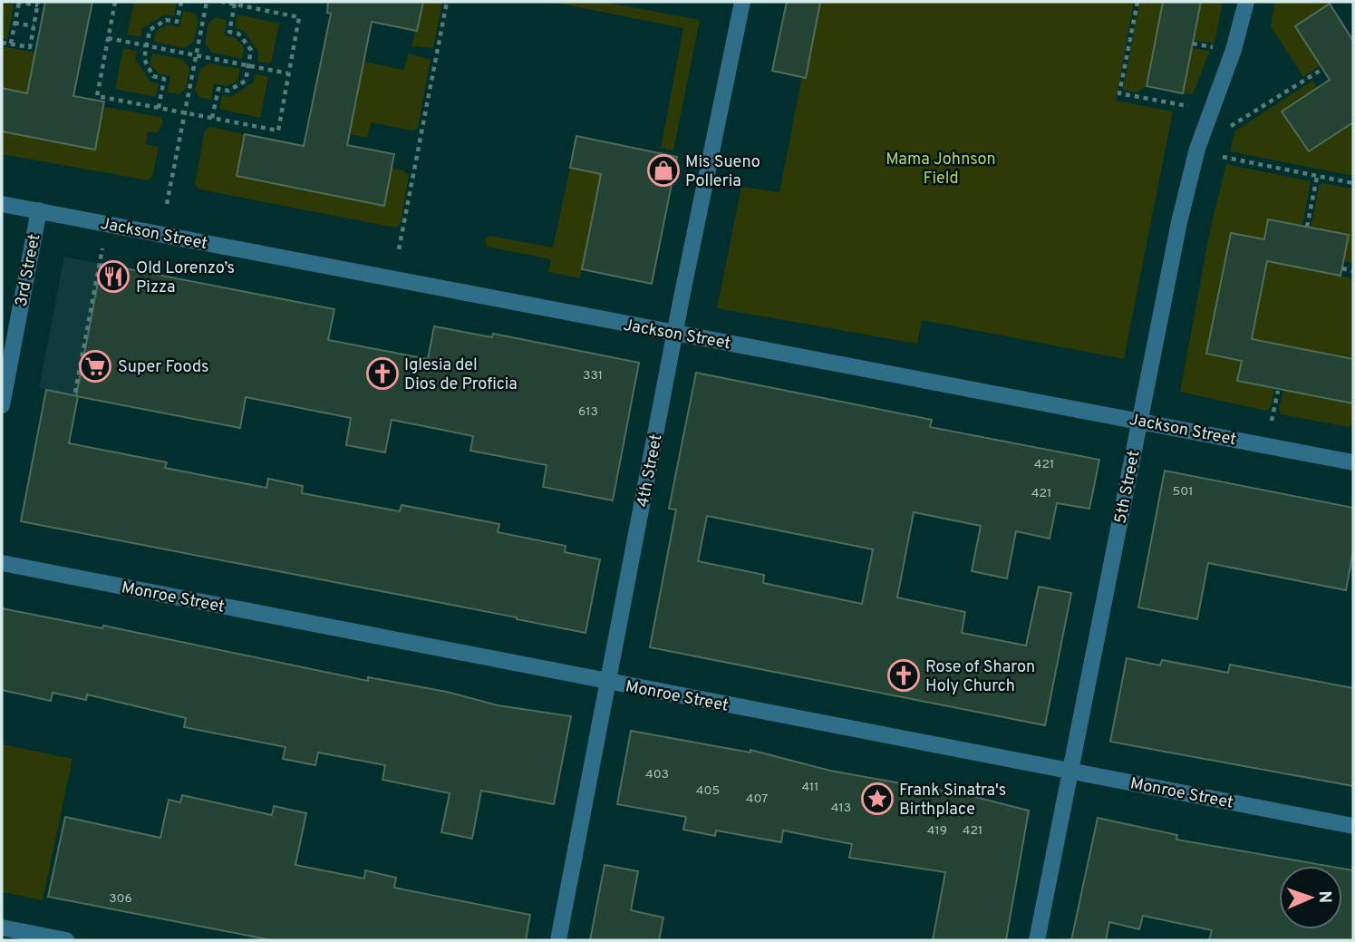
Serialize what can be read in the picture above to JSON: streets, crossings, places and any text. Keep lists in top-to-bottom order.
{
  "streets": {
    "street": [
      "Jackson Street",
      "3rd Street",
      "4th Street",
      "5th Street",
      "Monroe Street"
    ]
  },
  "crossings": [
    ["Jackson Street", "3rd Street"],
    ["Jackson Street", "4th Street"],
    ["Jackson Street", "5th Street"],
    ["4th Street", "Monroe Street"],
    ["5th Street", "Monroe Street"]
  ],
  "parks": ["Mama Johnson Field"],
  "places": {
    "shop": ["Mis Sueno Polleria"],
    "restaurant": ["Old Lorenzo’s Pizza"],
    "supermarket": ["Super Foods"],
    "church": ["Iglesia del Dios de Proficia", "Rose of Sharon Holy Church"],
    "place": ["Frank Sinatra's Birthplace"]
  },
  "house_numbers": [
    "331",
    "613",
    "421",
    "501",
    "421",
    "403",
    "411",
    "405",
    "407",
    "413",
    "419",
    "421",
    "306"
  ],
  "north": "right"
}
